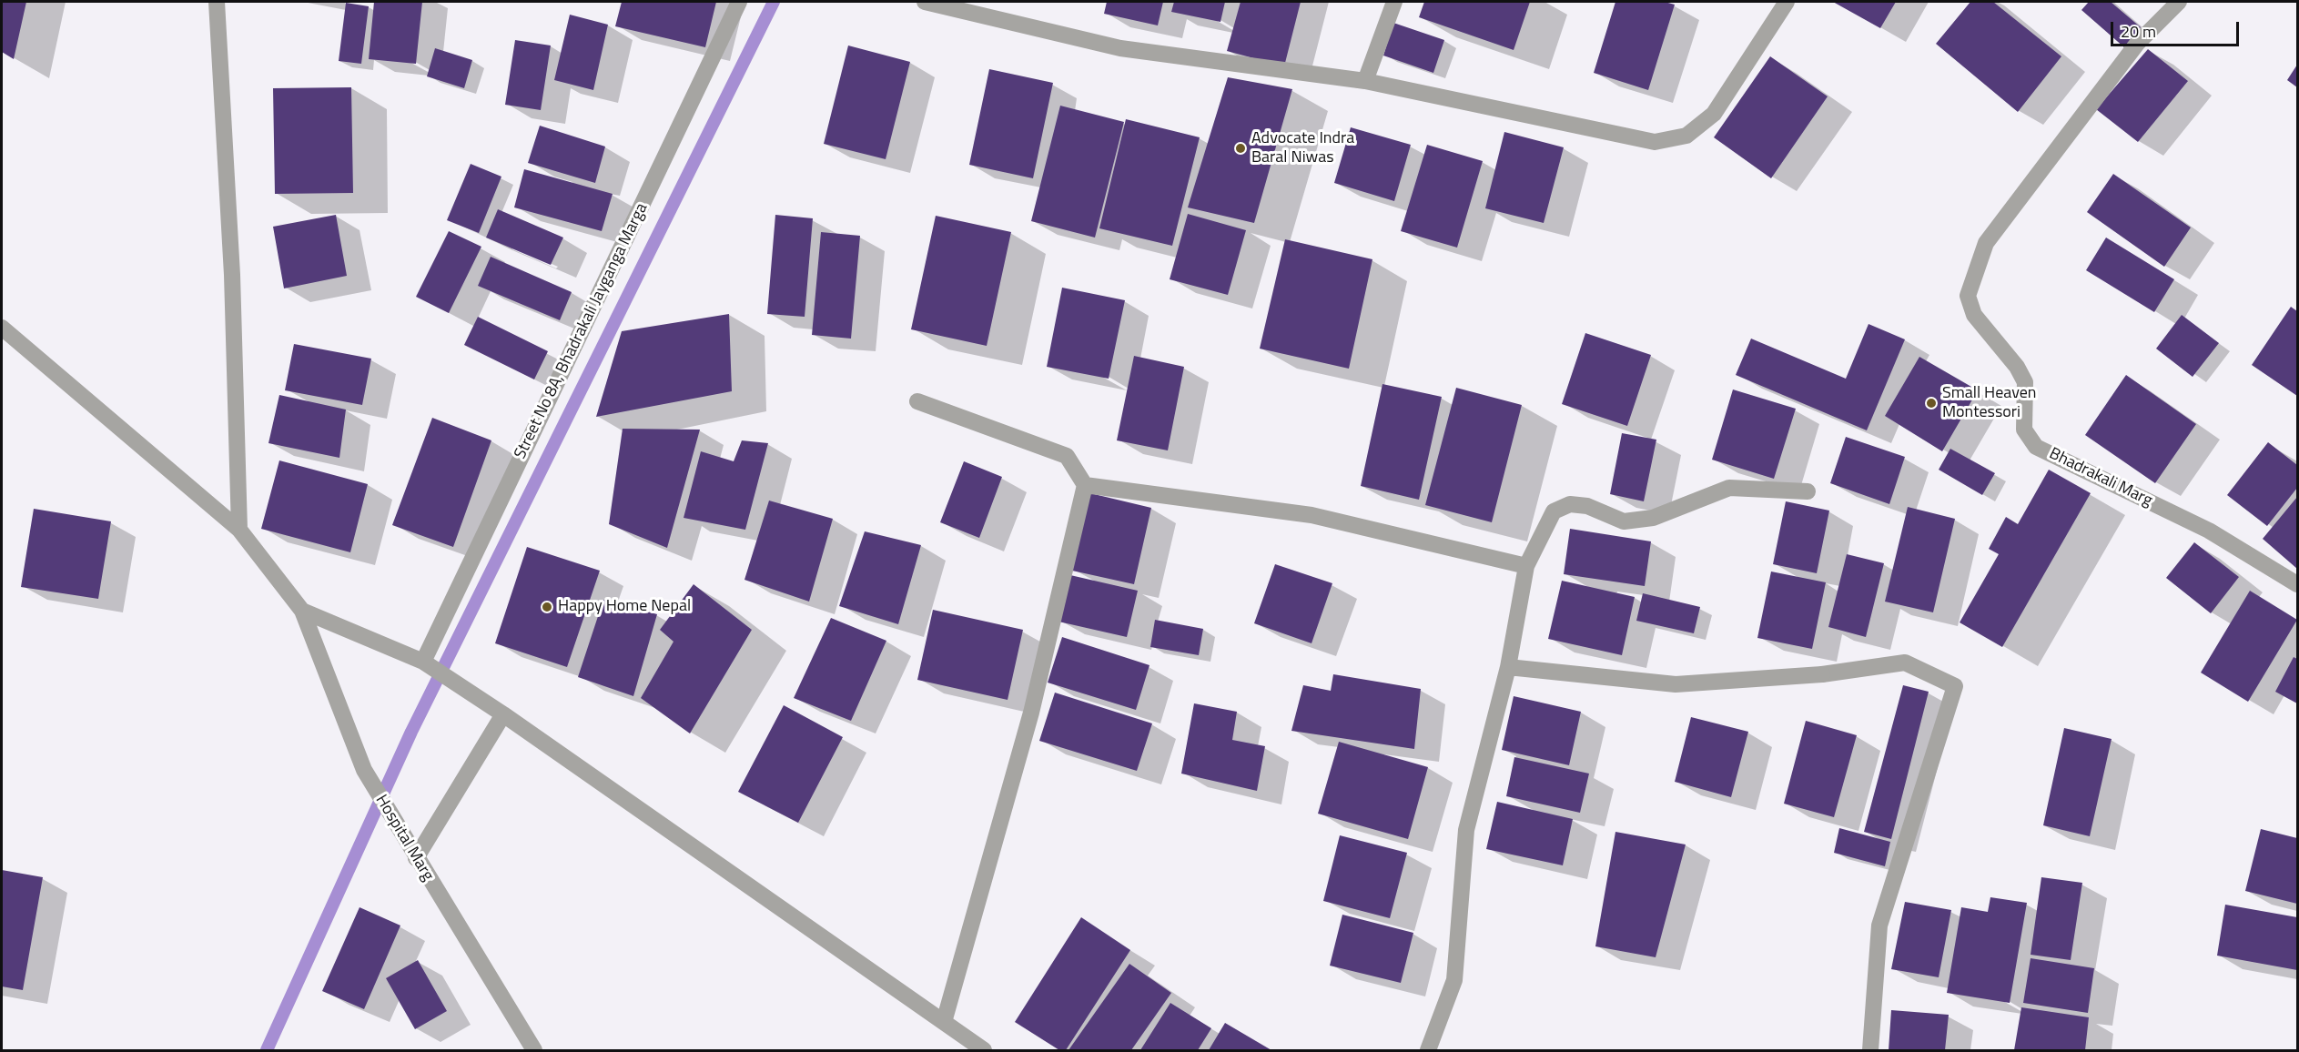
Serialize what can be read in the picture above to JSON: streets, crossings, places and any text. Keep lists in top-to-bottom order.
{
  "streets": {
    "street": ["Street No 8A, Bhadrakali Jayganga Marga", "Bhadrakali Marg", "Hospital Marg"]
  },
  "places": ["Advocate Indra Baral Niwas", "Small Heaven Montessori", "Happy Home Nepal"],
  "scale_bar": "20 m"
}
